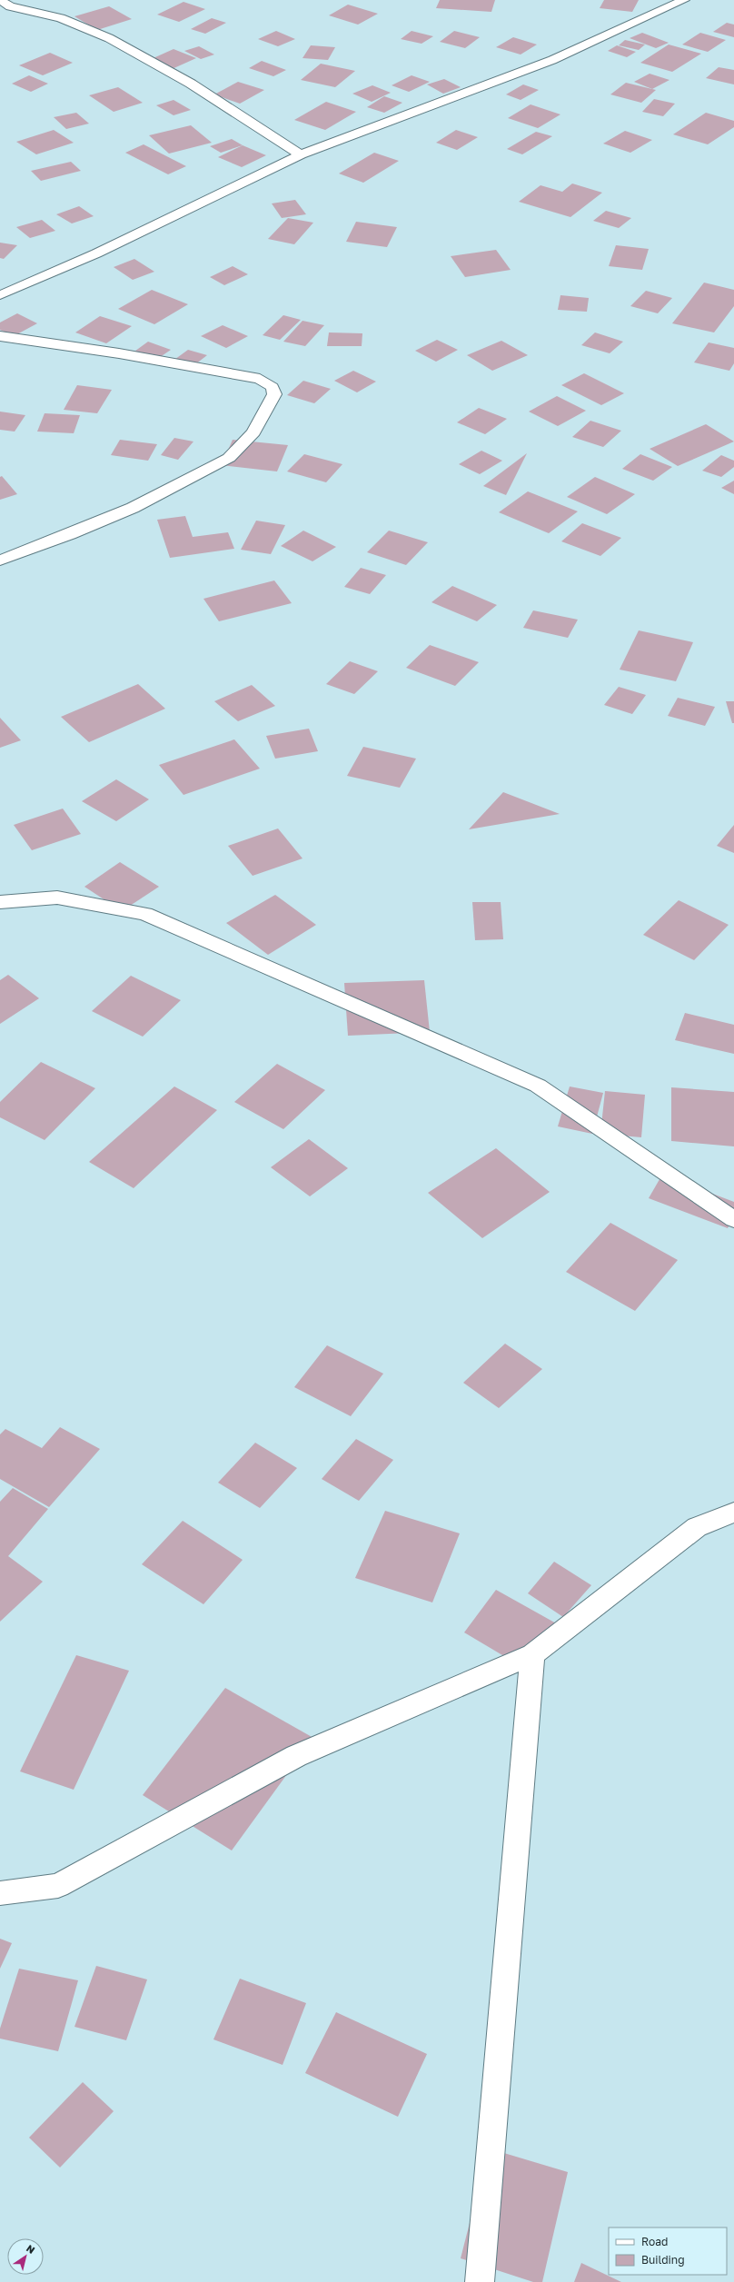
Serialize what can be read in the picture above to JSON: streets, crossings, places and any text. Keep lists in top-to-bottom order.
{
  "legend": ["Road", "Building"],
  "north": "top right"
}
